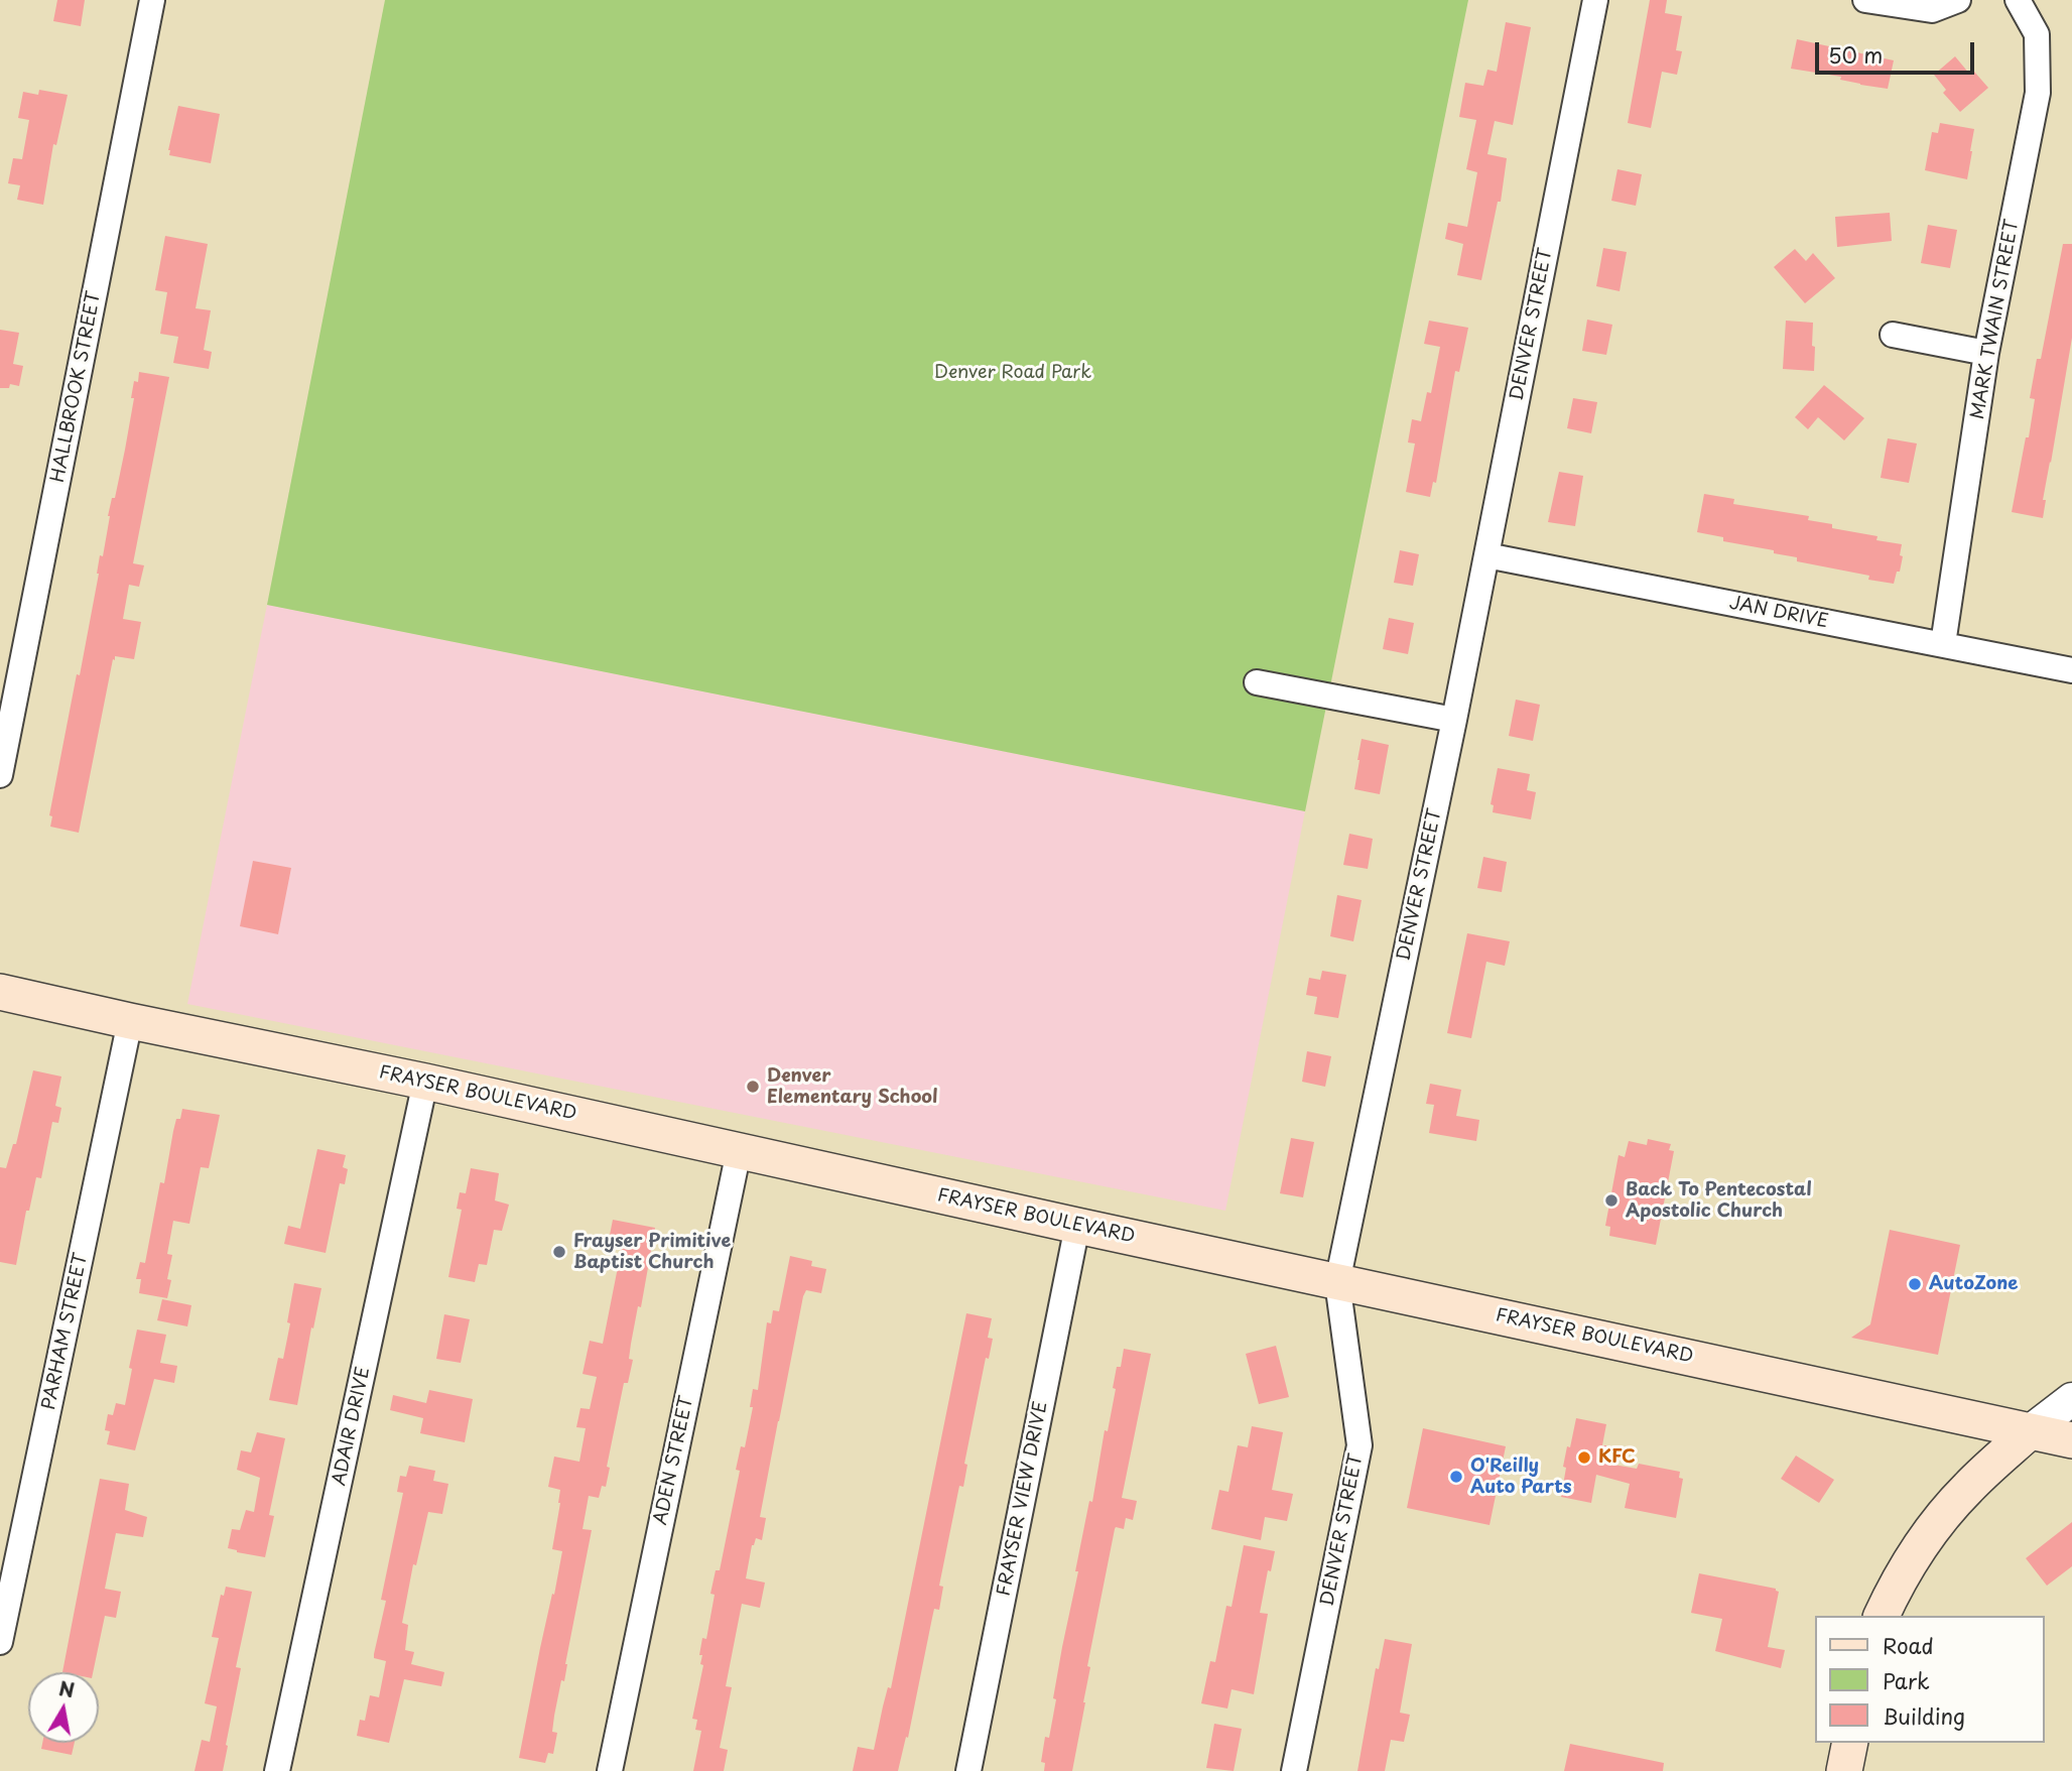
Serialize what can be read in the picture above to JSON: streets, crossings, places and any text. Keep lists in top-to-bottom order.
{
  "streets": {
    "main road": ["FRAYSER BOULEVARD"],
    "street": [
      "MARK TWAIN STREET",
      "DENVER STREET",
      "HALLBROOK STREET",
      "JAN DRIVE",
      "PARHAM STREET",
      "ADAIR DRIVE",
      "ADEN STREET",
      "FRAYSER VIEW DRIVE"
    ]
  },
  "crossings": [
    ["MARK TWAIN STREET", "JAN DRIVE"],
    ["DENVER STREET", "JAN DRIVE"],
    ["DENVER STREET", "FRAYSER BOULEVARD"],
    ["FRAYSER BOULEVARD", "PARHAM STREET"],
    ["FRAYSER BOULEVARD", "ADAIR DRIVE"],
    ["FRAYSER BOULEVARD", "ADEN STREET"],
    ["FRAYSER BOULEVARD", "FRAYSER VIEW DRIVE"]
  ],
  "parks": ["Denver Road Park"],
  "places": [
    "Denver Elementary School",
    "Back To Pentecostal Apostolic Church",
    "Frayser Primitive Baptist Church",
    "AutoZone",
    "KFC",
    "O'Reilly Auto Parts"
  ],
  "legend": ["Road", "Park", "Building"],
  "scale_bar": "50 m",
  "north": "top"
}
